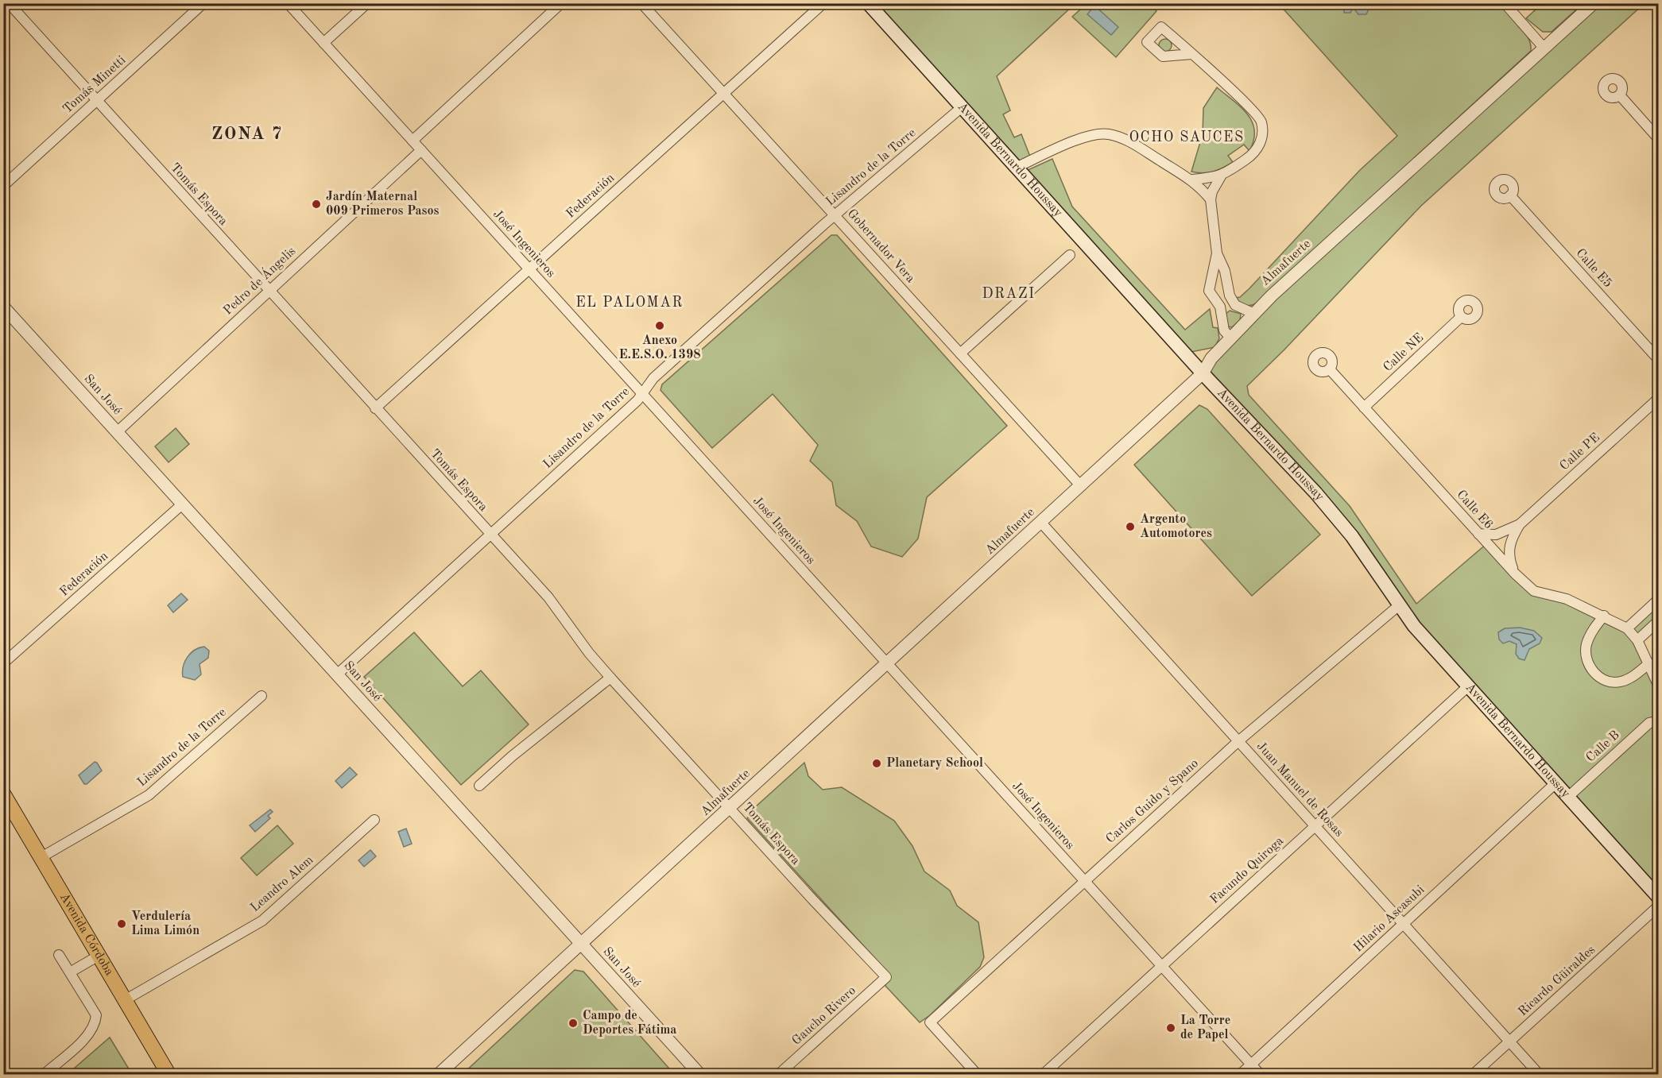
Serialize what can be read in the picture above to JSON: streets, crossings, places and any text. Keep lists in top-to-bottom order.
{
  "streets": {
    "main road": ["Avenida Bernardo Houssay", "Avenida Córdoba"],
    "street": [
      "Tomás Minetti",
      "Lisandro de la Torre",
      "Tomás Espora",
      "Federación",
      "José Ingenieros",
      "Gobernador Vera",
      "Almafuerte",
      "Calle E5",
      "Pedro de Ángelis",
      "Calle NE",
      "San José",
      "Calle PE",
      "Calle E6",
      "Calle B",
      "Juan Manuel de Rosas",
      "Carlos Guido y Spano",
      "Facundo Quiroga",
      "Leandro Alem",
      "Hilario Ascasubi",
      "Ricardo Güiraldes",
      "Gaucho Rivero"
    ]
  },
  "crossings": [
    ["Tomás Minetti", "Tomás Espora"],
    ["Avenida Bernardo Houssay", "Lisandro de la Torre"],
    ["Avenida Bernardo Houssay", "Almafuerte"],
    ["Avenida Bernardo Houssay", "Calle B"],
    ["Avenida Bernardo Houssay", "Carlos Guido y Spano"],
    ["Avenida Bernardo Houssay", "Facundo Quiroga"],
    ["Avenida Bernardo Houssay", "Hilario Ascasubi"],
    ["Lisandro de la Torre", "Tomás Espora"],
    ["Lisandro de la Torre", "José Ingenieros"],
    ["Lisandro de la Torre", "Gobernador Vera"],
    ["Lisandro de la Torre", "San José"],
    ["Lisandro de la Torre", "Avenida Córdoba"],
    ["Tomás Espora", "Federación"],
    ["Tomás Espora", "Almafuerte"],
    ["Tomás Espora", "Pedro de Ángelis"],
    ["Tomás Espora", "Gaucho Rivero"],
    ["Federación", "José Ingenieros"],
    ["Federación", "Gobernador Vera"],
    ["Federación", "San José"],
    ["José Ingenieros", "Almafuerte"],
    ["José Ingenieros", "Pedro de Ángelis"],
    ["José Ingenieros", "Carlos Guido y Spano"],
    ["José Ingenieros", "Facundo Quiroga"],
    ["José Ingenieros", "Hilario Ascasubi"],
    ["Gobernador Vera", "Almafuerte"],
    ["Almafuerte", "San José"],
    ["Almafuerte", "Juan Manuel de Rosas"],
    ["Pedro de Ángelis", "San José"],
    ["Calle NE", "Calle E6"],
    ["Calle PE", "Calle E6"],
    ["Juan Manuel de Rosas", "Carlos Guido y Spano"],
    ["Juan Manuel de Rosas", "Facundo Quiroga"],
    ["Juan Manuel de Rosas", "Hilario Ascasubi"],
    ["Juan Manuel de Rosas", "Ricardo Güiraldes"],
    ["Leandro Alem", "Avenida Córdoba"]
  ],
  "districts": [
    "ZONA 7",
    "OCHO SAUCES",
    "DRAZI",
    "EL PALOMAR"
  ],
  "places": [
    "Jardín Maternal 009 Primeros Pasos",
    "Anexo E.E.S.O. 1398",
    "Argento Automotores",
    "Planetary School",
    "Verdulería Lima Limón",
    "Campo de Deportes Fátima",
    "La Torre de Papel"
  ]
}
